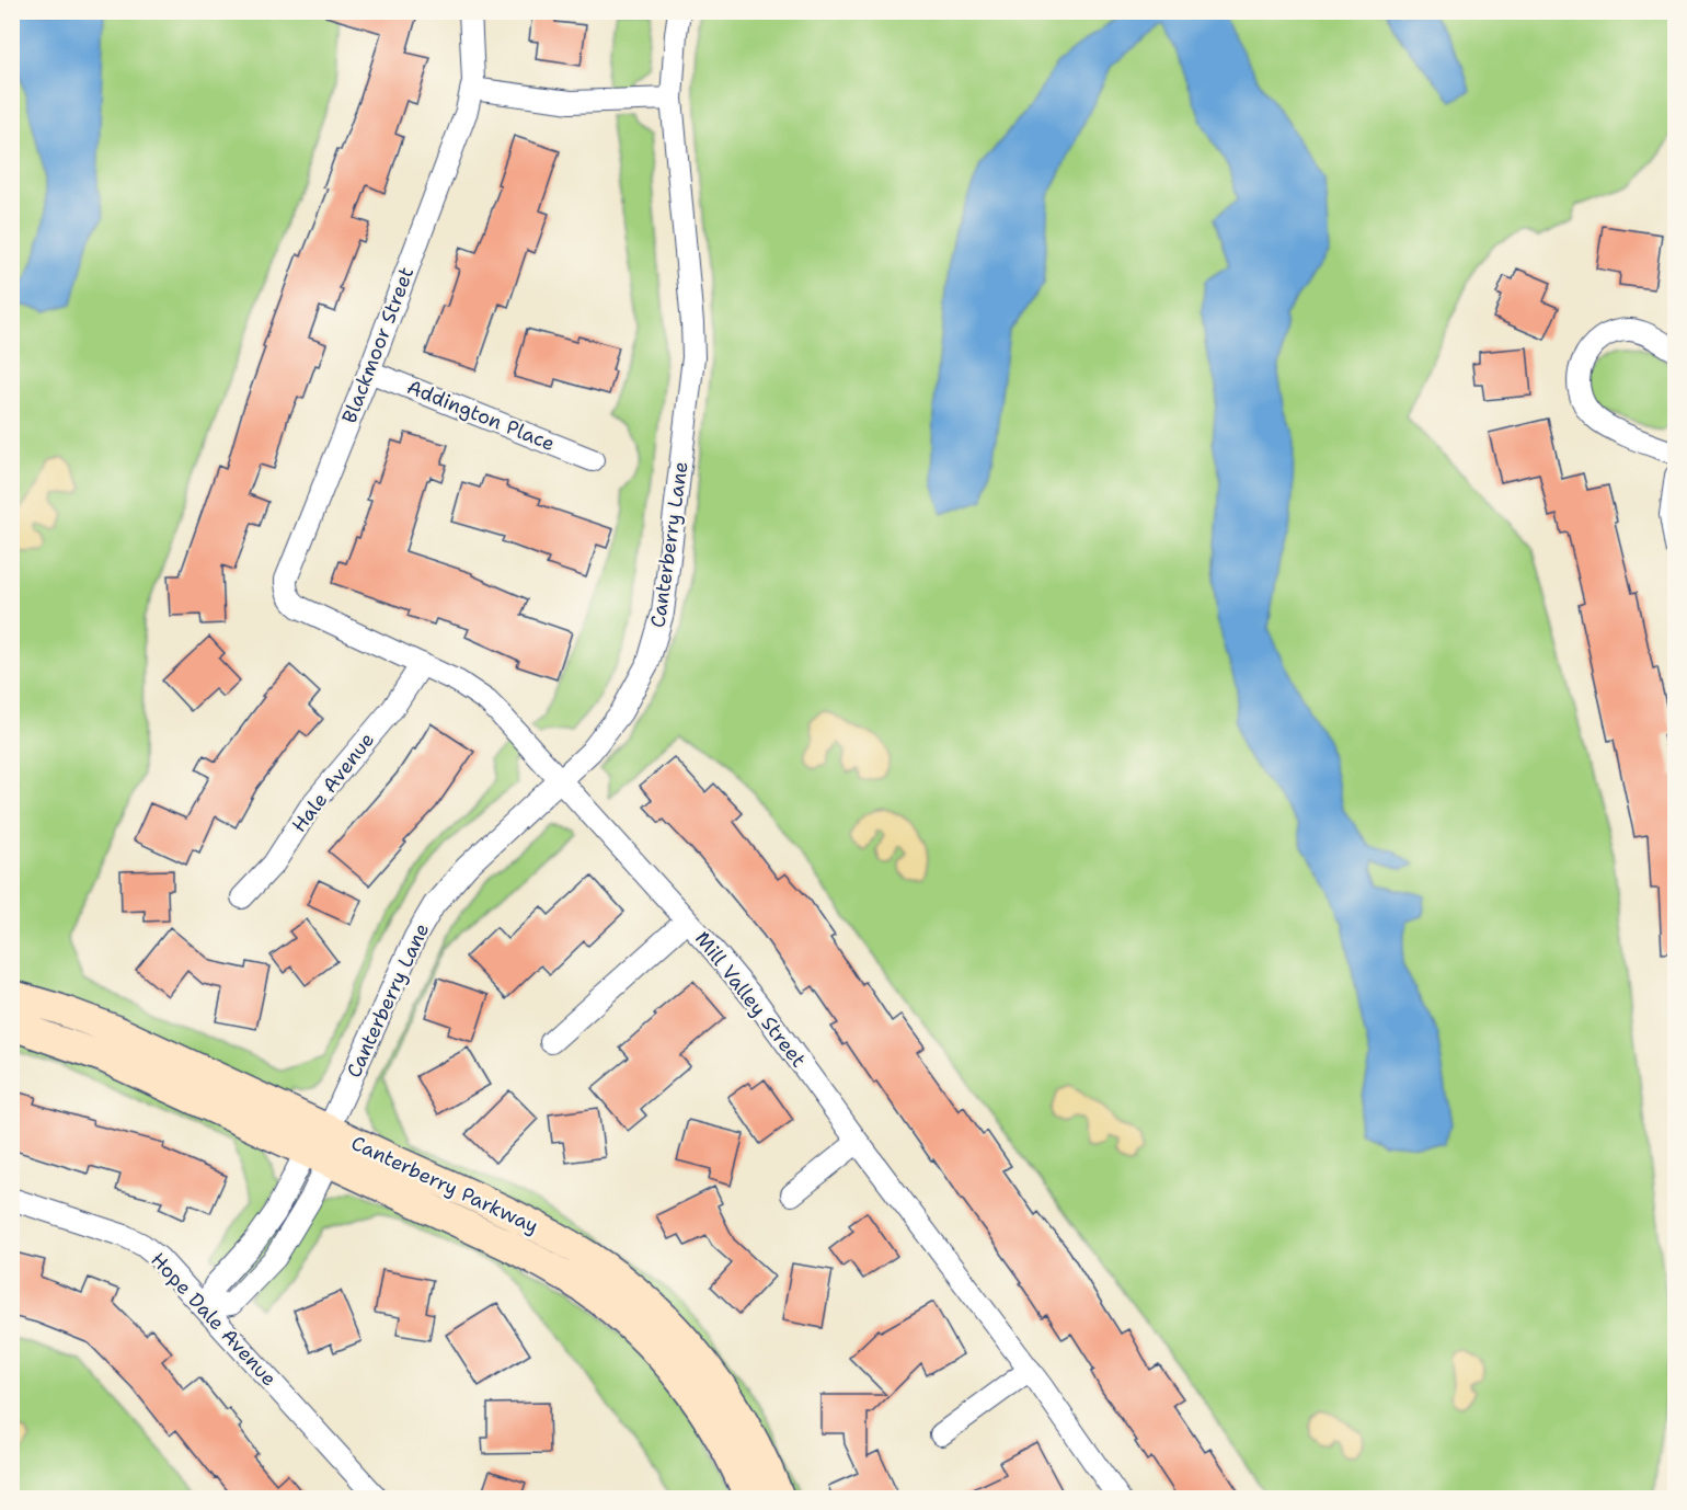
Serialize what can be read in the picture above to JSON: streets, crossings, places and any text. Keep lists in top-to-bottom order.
{
  "streets": {
    "street": [
      "Blackmoor Street",
      "Addington Place",
      "Canterberry Lane",
      "Hale Avenue",
      "Mill Valley Street",
      "Canterberry Parkway",
      "Hope Dale Avenue"
    ]
  },
  "crossings": [
    ["Blackmoor Street", "Addington Place"],
    ["Blackmoor Street", "Mill Valley Street"],
    ["Canterberry Lane", "Mill Valley Street"],
    ["Canterberry Lane", "Canterberry Parkway"],
    ["Canterberry Lane", "Hope Dale Avenue"],
    ["Hale Avenue", "Mill Valley Street"]
  ]
}
